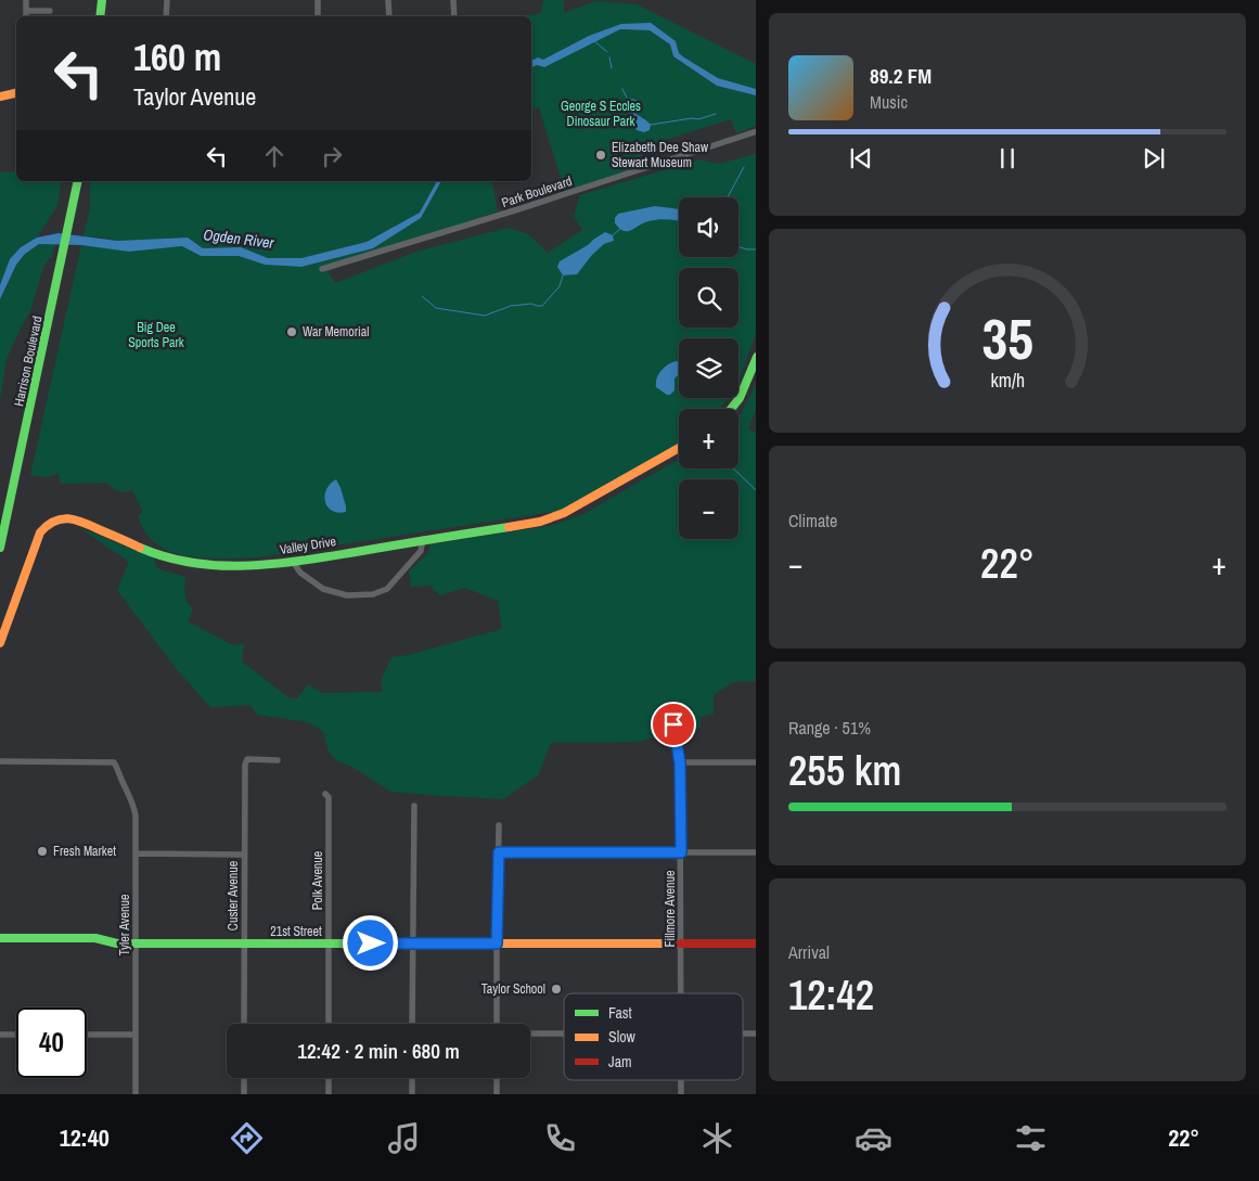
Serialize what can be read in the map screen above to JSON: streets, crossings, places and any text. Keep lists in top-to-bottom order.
{
  "streets": {
    "street": [
      "Park Boulevard",
      "Harrison Boulevard",
      "Valley Drive",
      "Polk Avenue",
      "Custer Avenue",
      "Fillmore Avenue",
      "Tyler Avenue",
      "21st Street"
    ]
  },
  "crossings": [
    ["Polk Avenue", "21st Street"],
    ["Custer Avenue", "21st Street"],
    ["Fillmore Avenue", "21st Street"],
    ["Tyler Avenue", "21st Street"]
  ],
  "water": ["Ogden River"],
  "parks": ["George S Eccles Dinosaur Park", "Big Dee Sports Park"],
  "places": [
    "Elizabeth Dee Shaw Stewart Museum",
    "War Memorial",
    "Fresh Market",
    "Taylor School"
  ],
  "legend": ["Fast", "Slow", "Jam"],
  "page": {
    "turn": ["160 m", "Taylor Avenue"],
    "song": ["89.2 FM", "Music"],
    "map_buttons": ["+", "−"],
    "tile": [
      "Climate",
      ["Range · 51%", "255 km"],
      ["Arrival", "12:42"]
    ],
    "heat": ["−", "22°", "+"],
    "limit": "40",
    "trip": "12:42 · 2 min · 680 m",
    "tabs": ["12:40", "22°"],
    "gauge": ["35", "km/h"]
  }
}
